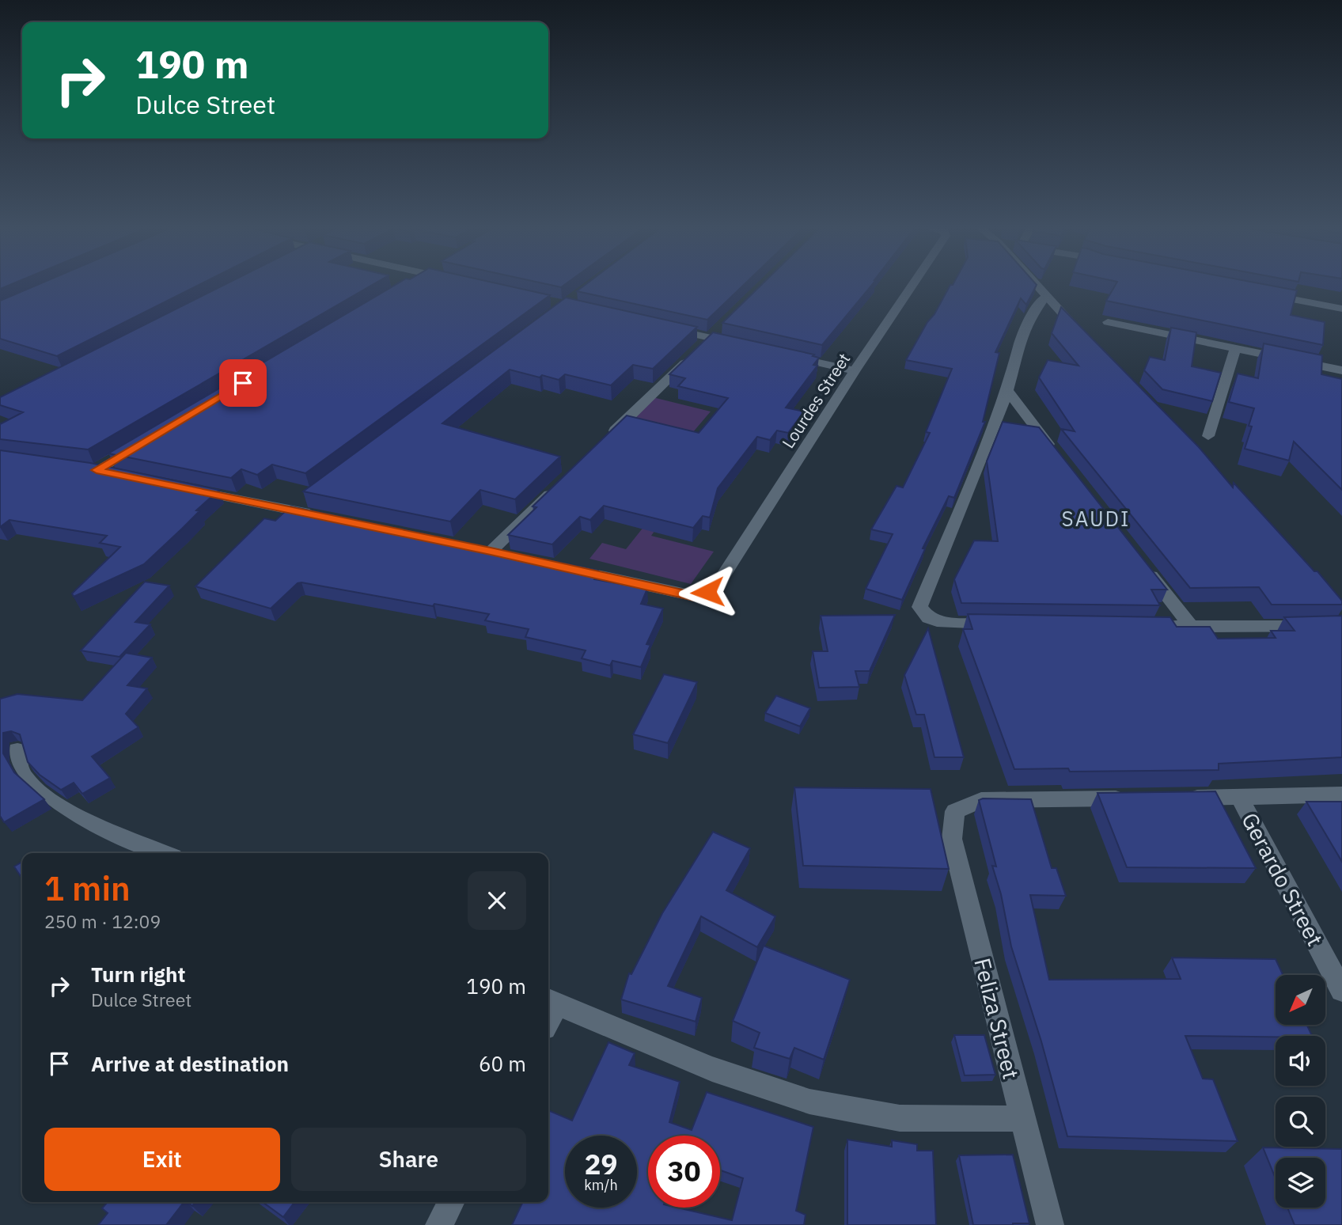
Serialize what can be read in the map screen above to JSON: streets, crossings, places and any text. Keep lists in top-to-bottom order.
{
  "streets": {
    "street": ["Lourdes Street", "Gerardo Street", "Feliza Street"]
  },
  "districts": ["SAUDI"],
  "north": "bottom left",
  "page": {
    "turn": ["190 m", "Dulce Street"],
    "heading": ["1 min", "250 m · 12:09"],
    "list": [
      {
        "name": "Turn right",
        "note": "Dulce Street",
        "value": "190 m"
      },
      {
        "name": "Arrive at destination",
        "value": "60 m"
      }
    ],
    "buttons": ["Exit", "Share"],
    "speed": "29 km/h",
    "limit": "30"
  }
}
